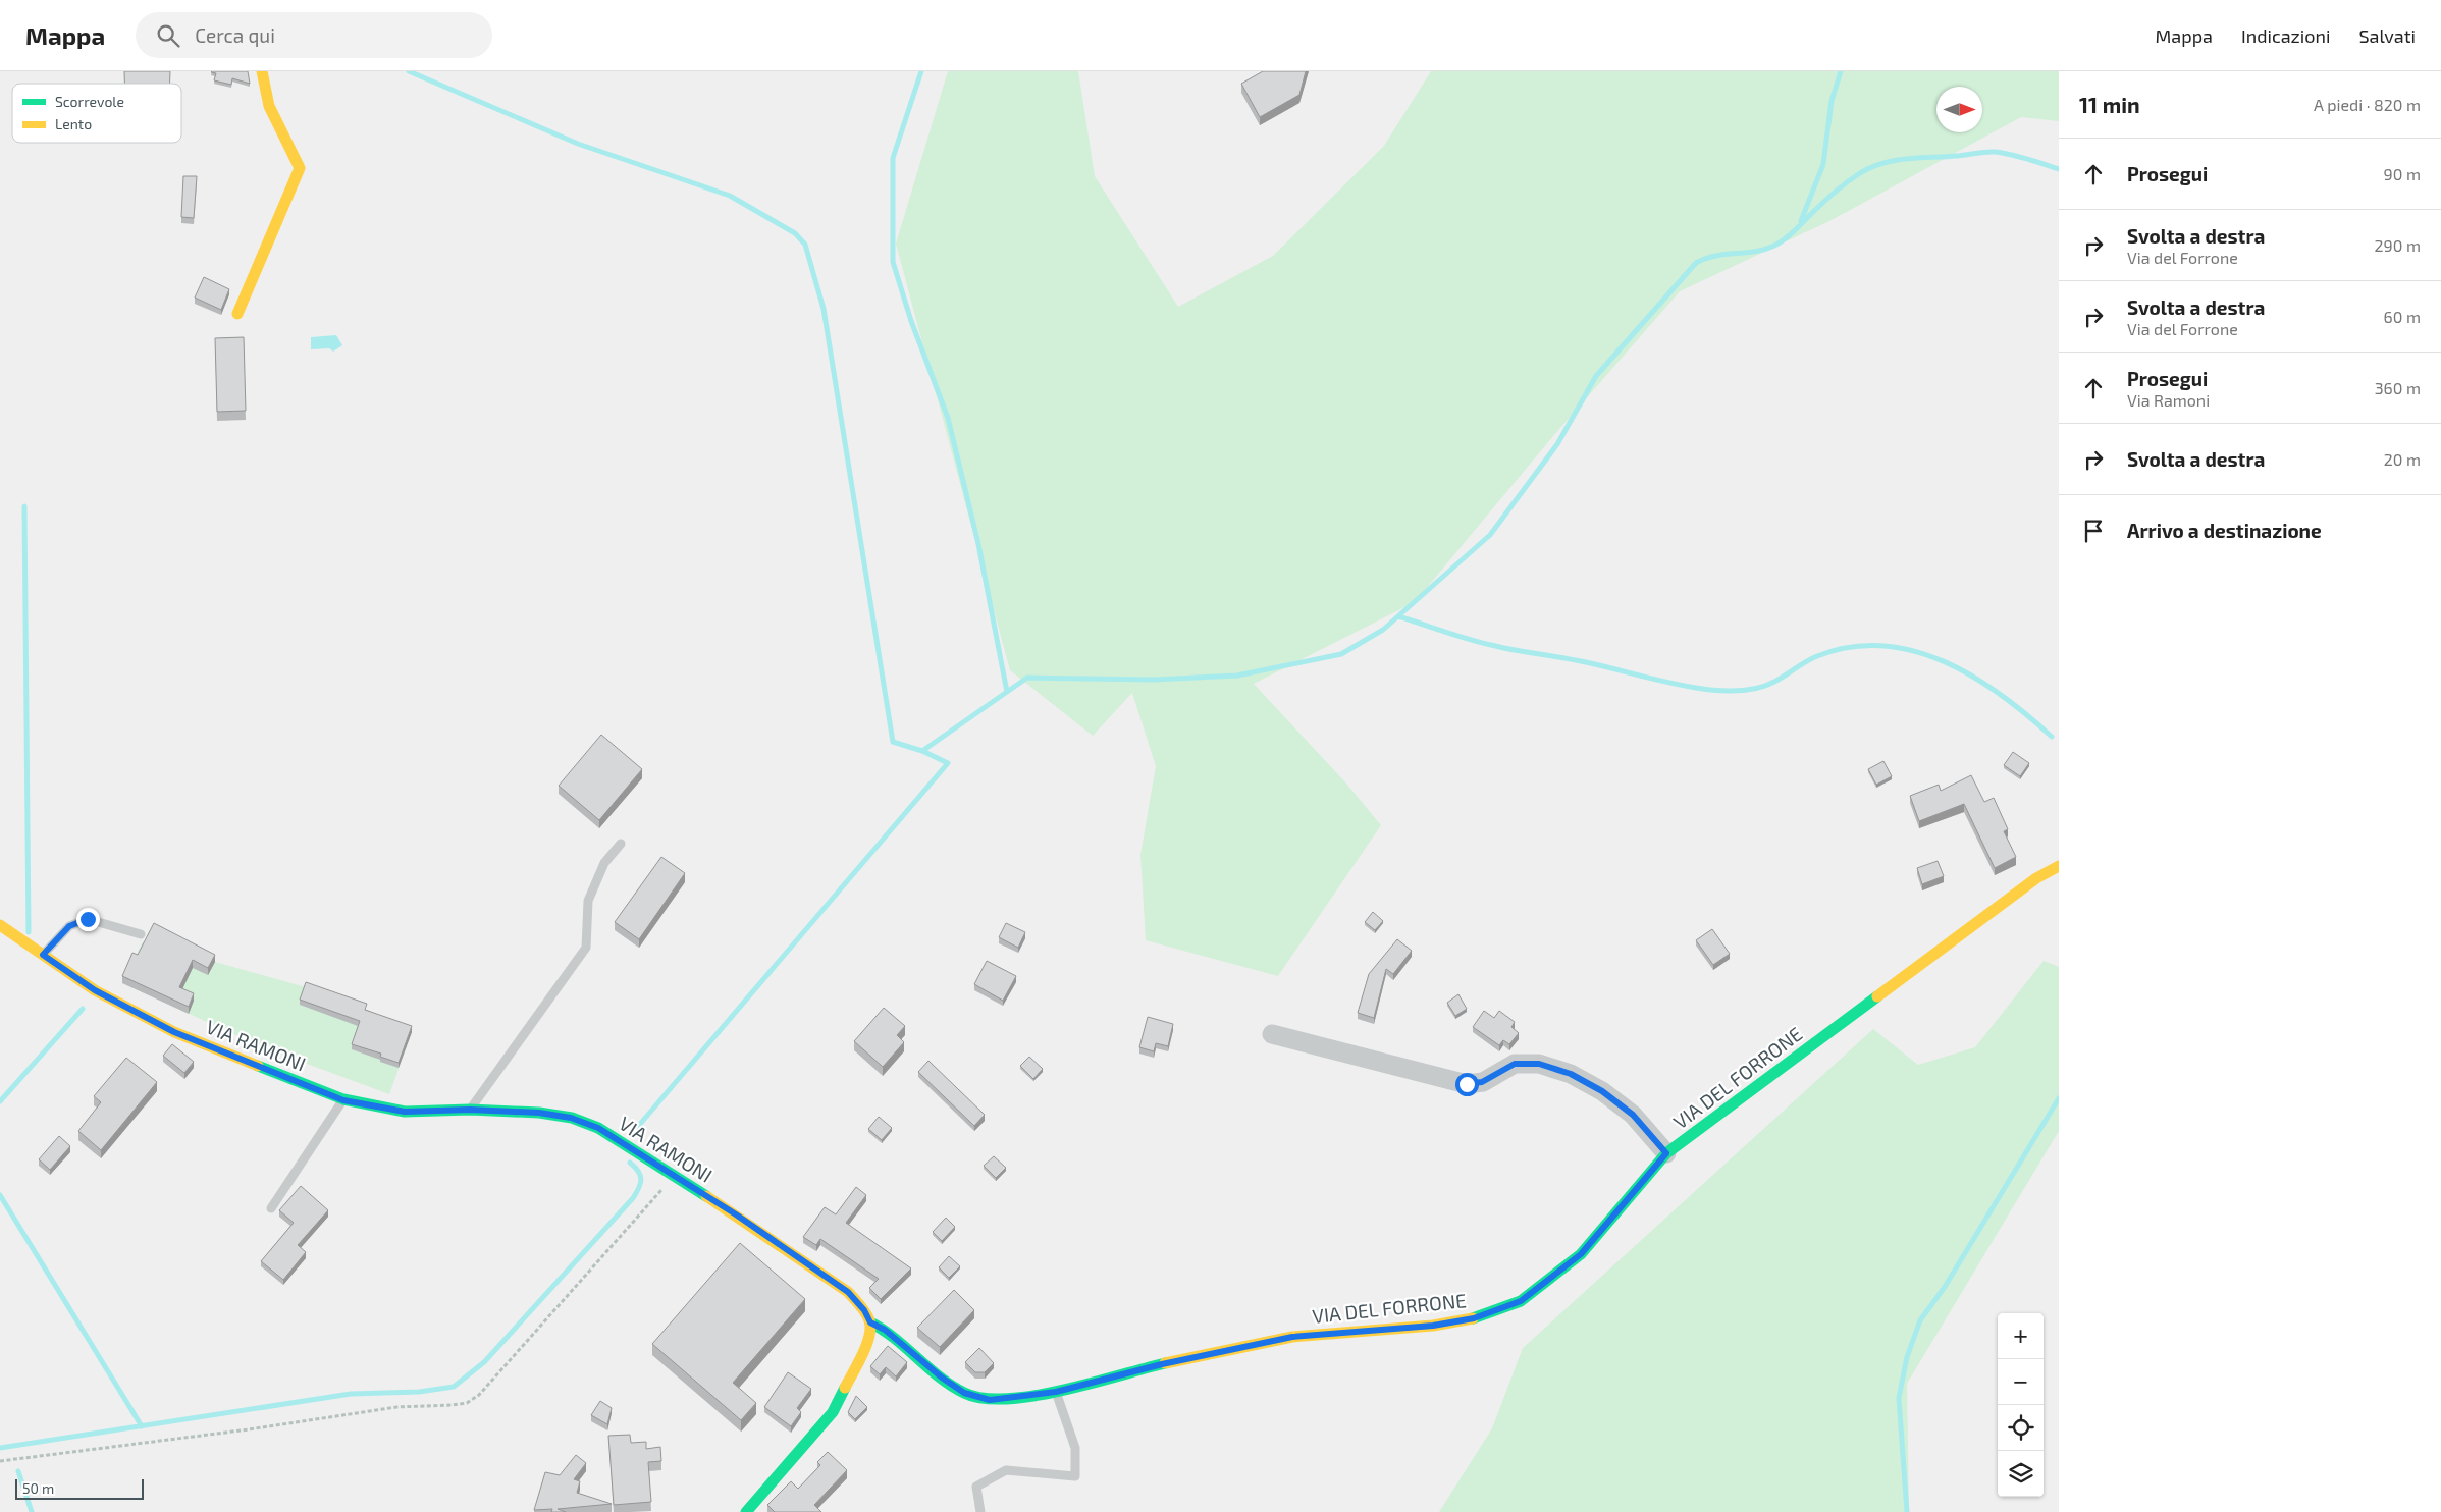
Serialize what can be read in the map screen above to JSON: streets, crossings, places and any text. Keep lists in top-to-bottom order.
{
  "streets": {
    "street": ["VIA RAMONI", "VIA DEL FORRONE"]
  },
  "crossings": [
    ["VIA RAMONI", "VIA DEL FORRONE"]
  ],
  "legend": ["Scorrevole", "Lento"],
  "scale_bar": "50 m",
  "north": "right",
  "page": {
    "header": "Mappa",
    "search": "Cerca qui",
    "nav": ["Mappa", "Indicazioni", "Salvati"],
    "heading": ["11 min", "A piedi · 820 m"],
    "list": [
      ["Prosegui", "90 m"],
      ["Svolta a destra", "Via del Forrone", "290 m"],
      ["Svolta a destra", "Via del Forrone", "60 m"],
      ["Prosegui", "Via Ramoni", "360 m"],
      ["Svolta a destra", "20 m"],
      "Arrivo a destinazione"
    ],
    "map_buttons": ["+", "−"],
    "scale": "50 m"
  }
}
